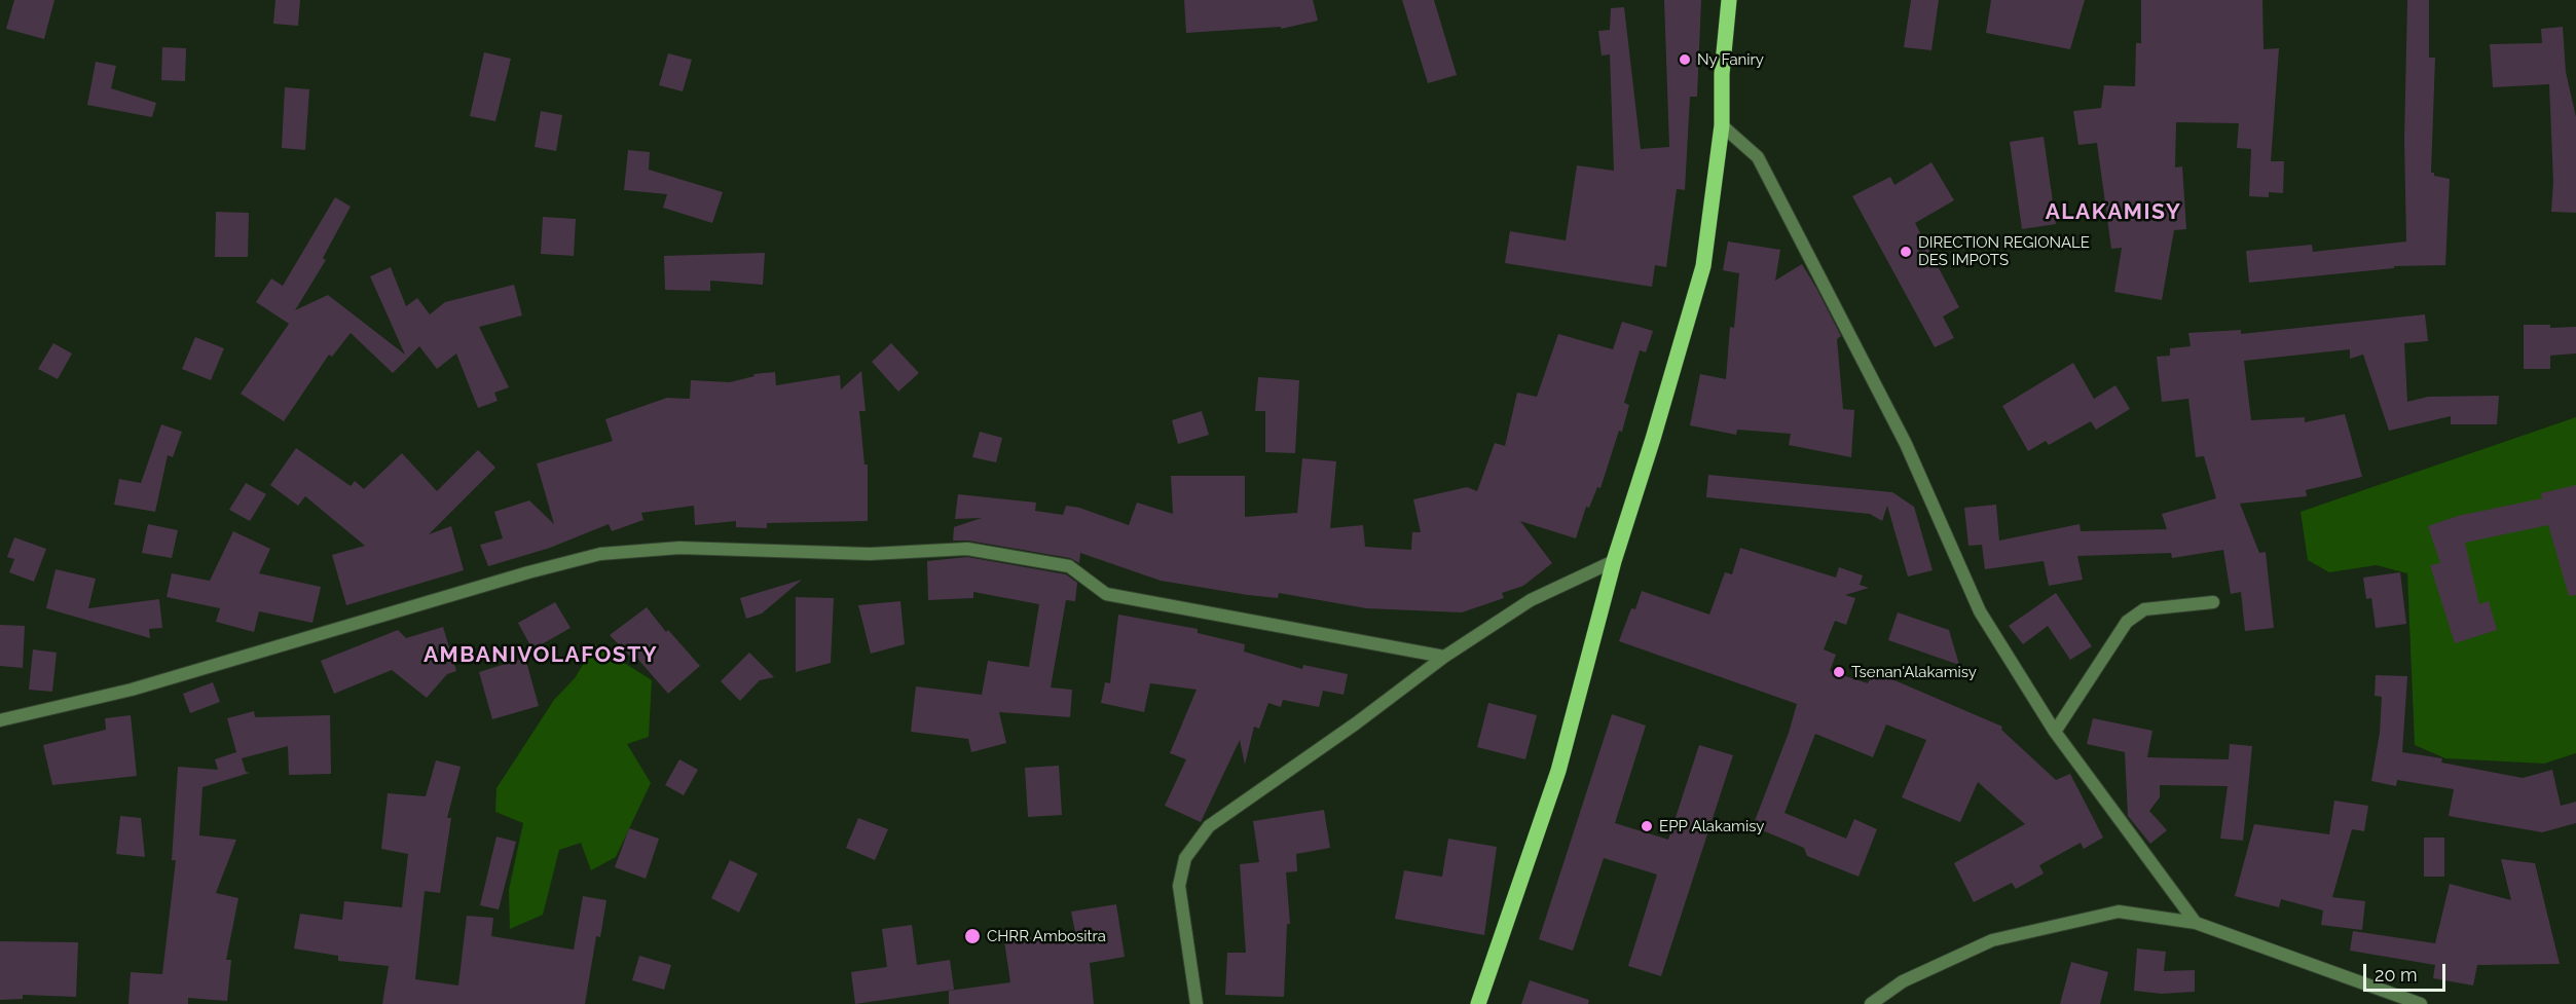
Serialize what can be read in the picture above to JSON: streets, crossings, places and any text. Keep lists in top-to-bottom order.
{
  "districts": ["ALAKAMISY", "AMBANIVOLAFOSTY"],
  "places": [
    "Ny Faniry",
    "DIRECTION REGIONALE DES IMPOTS",
    "Tsenan'Alakamisy",
    "EPP Alakamisy",
    "CHRR Ambositra"
  ],
  "scale_bar": "20 m"
}
